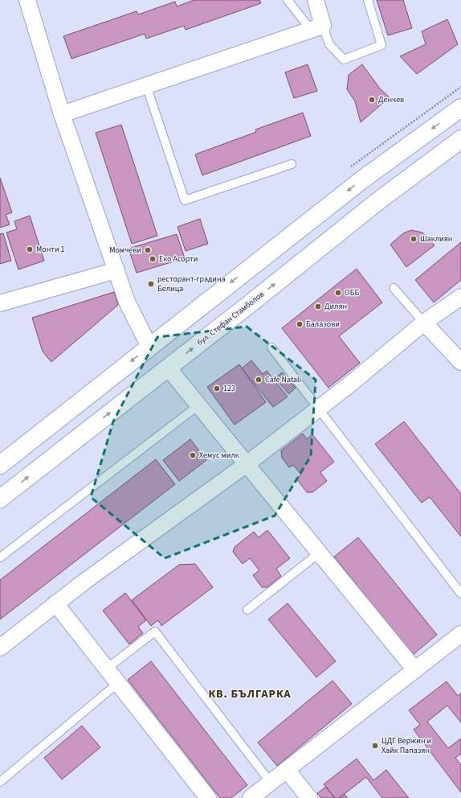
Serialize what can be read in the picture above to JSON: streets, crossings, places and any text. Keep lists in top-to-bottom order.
{
  "streets": {
    "main road": ["бул. Стефан Стамболов"]
  },
  "districts": ["КВ. БЪЛГАРКА"],
  "places": [
    "Денчев",
    "Шаклиян",
    "Монти 1",
    "Момчеви",
    "Еко Асорти",
    "ресторант-градина Белица",
    "ОББ",
    "Дилян",
    "Балазови",
    "Cafe Natali",
    "123",
    "Хемус милк",
    "ЦДГ Вержин и Хайк Папазян"
  ]
}
